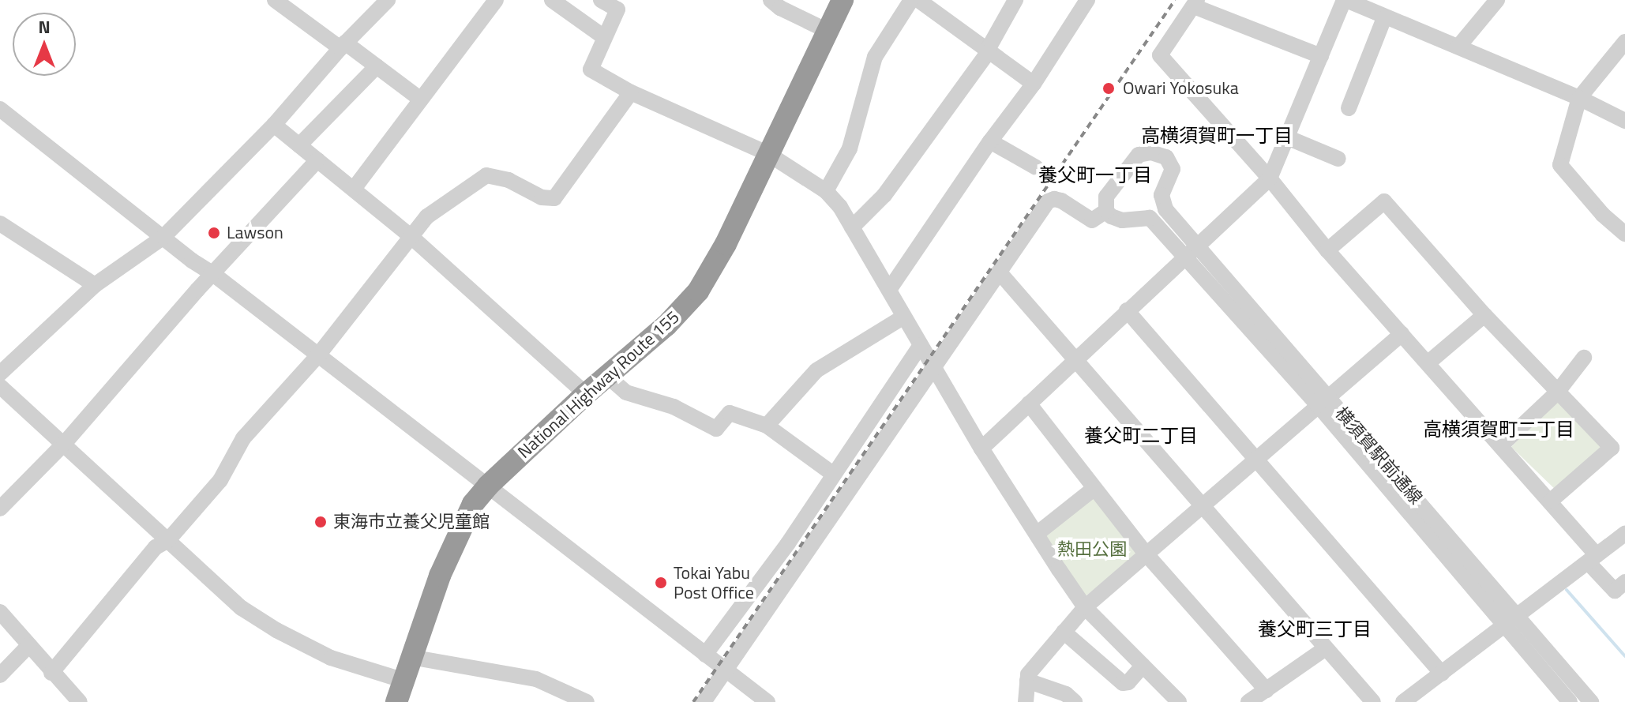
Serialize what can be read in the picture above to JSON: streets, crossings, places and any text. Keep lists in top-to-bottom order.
{
  "streets": {
    "highway": ["National Highway Route 155"],
    "street": ["横須賀駅前通線"]
  },
  "districts": [
    "高横須賀町一丁目",
    "養父町一丁目",
    "高横須賀町二丁目",
    "養父町二丁目",
    "養父町三丁目"
  ],
  "parks": ["熱田公園"],
  "places": [
    "Owari Yokosuka",
    "Lawson",
    "東海市立養父児童館",
    "Tokai Yabu Post Office"
  ],
  "north": "top"
}
